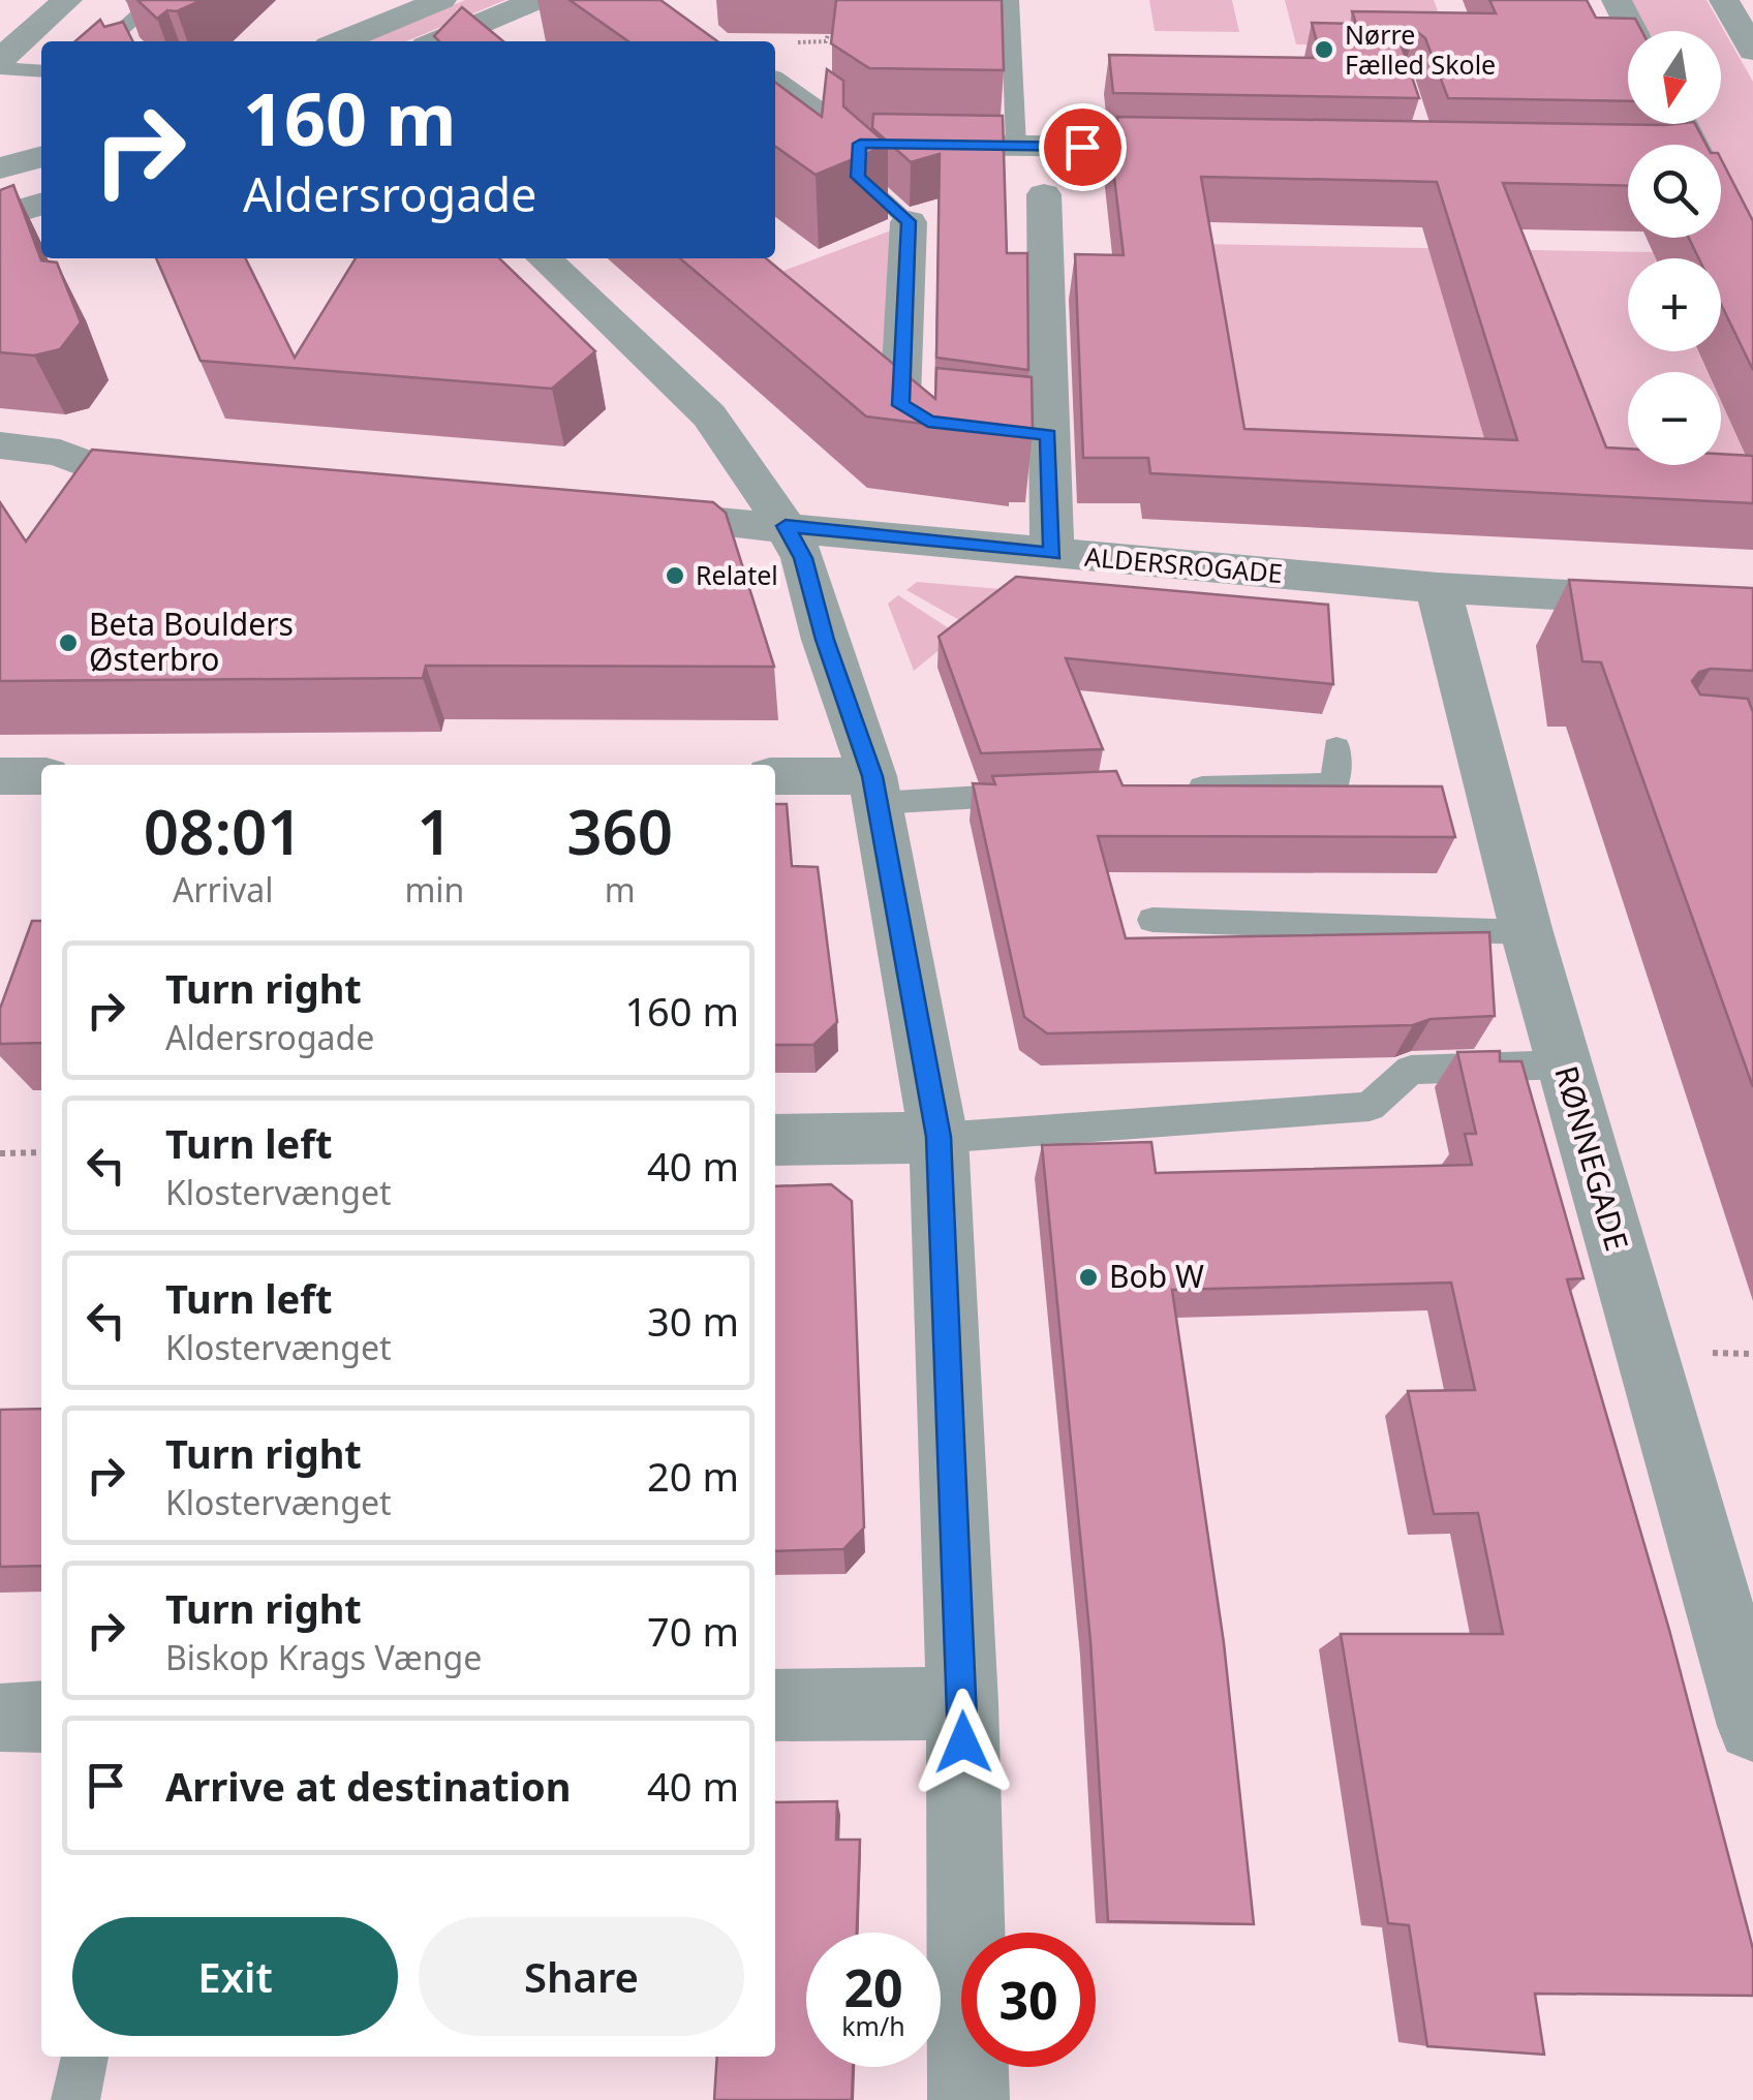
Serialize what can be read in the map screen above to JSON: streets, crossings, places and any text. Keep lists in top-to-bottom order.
{
  "streets": {
    "street": ["ALDERSROGADE", "RØNNEGADE"]
  },
  "crossings": [
    ["ALDERSROGADE", "RØNNEGADE"]
  ],
  "places": [
    "Nørre Fælled Skole",
    "Relatel",
    "Beta Boulders Østerbro",
    "Bob W"
  ],
  "north": "bottom",
  "page": {
    "map_buttons": ["+", "−"],
    "turn": ["160 m", "Aldersrogade"],
    "eta": [
      "08:01",
      "Arrival",
      "1",
      "min",
      "360",
      "m"
    ],
    "list": [
      {
        "name": "Turn right",
        "note": "Aldersrogade",
        "value": "160 m"
      },
      {
        "name": "Turn left",
        "note": "Klostervænget",
        "value": "40 m"
      },
      {
        "name": "Turn left",
        "note": "Klostervænget",
        "value": "30 m"
      },
      {
        "name": "Turn right",
        "note": "Klostervænget",
        "value": "20 m"
      },
      {
        "name": "Turn right",
        "note": "Biskop Krags Vænge",
        "value": "70 m"
      },
      {
        "name": "Arrive at destination",
        "value": "40 m"
      }
    ],
    "buttons": ["Exit", "Share"],
    "speed": "20 km/h",
    "limit": "30"
  }
}
